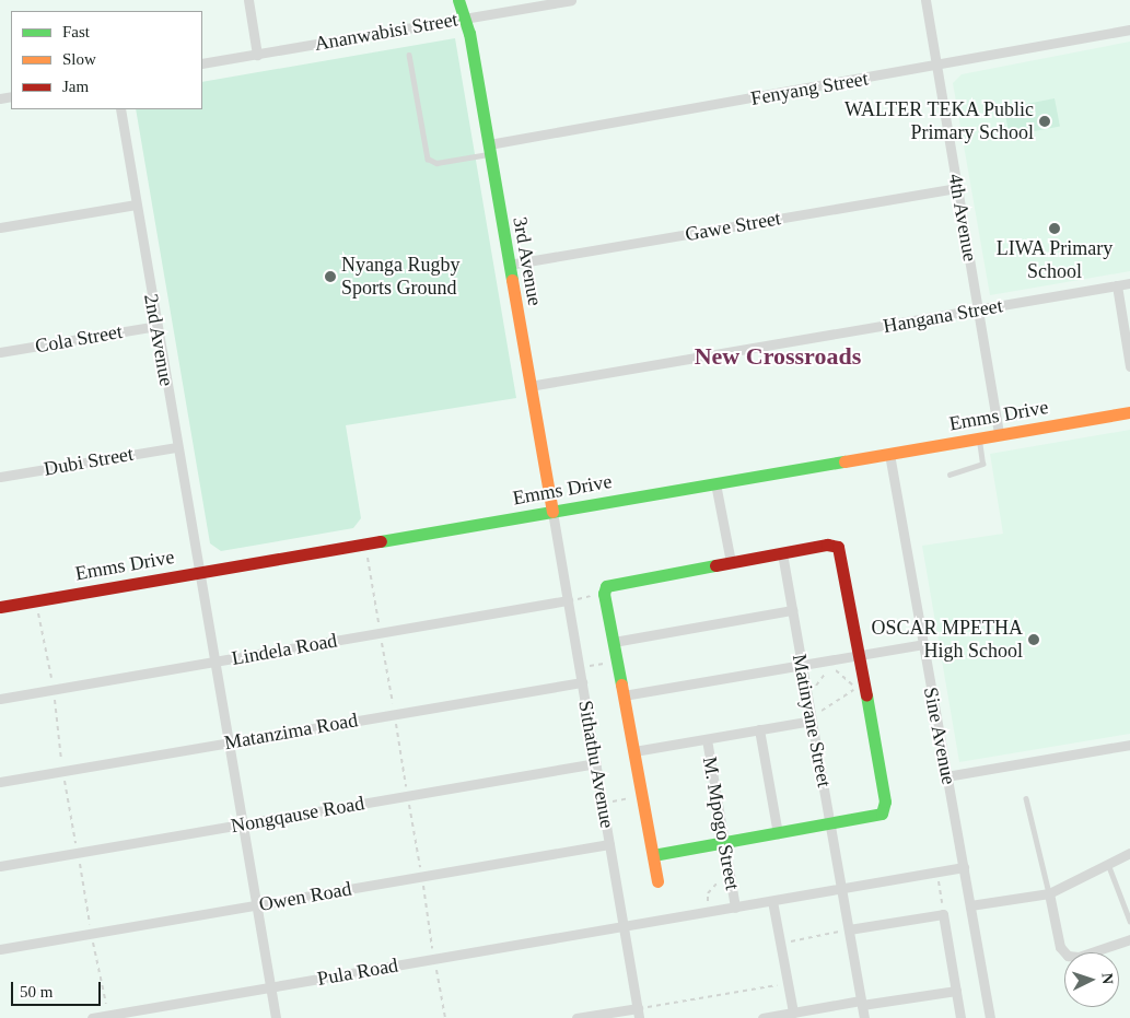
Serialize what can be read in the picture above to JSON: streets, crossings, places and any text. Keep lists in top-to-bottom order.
{
  "streets": {
    "street": [
      "Ananwabisi Street",
      "Fenyang Street",
      "4th Avenue",
      "Gawe Street",
      "3rd Avenue",
      "Hangana Street",
      "Cola Street",
      "2nd Avenue",
      "Emms Drive",
      "Dubi Street",
      "Lindela Road",
      "Matinyane Street",
      "Matanzima Road",
      "Sine Avenue",
      "Sithathu Avenue",
      "Nongqause Road",
      "M. Mpogo Street",
      "Owen Road",
      "Pula Road"
    ]
  },
  "crossings": [
    ["Ananwabisi Street", "3rd Avenue"],
    ["Fenyang Street", "4th Avenue"],
    ["Fenyang Street", "3rd Avenue"],
    ["4th Avenue", "Gawe Street"],
    ["4th Avenue", "Hangana Street"],
    ["4th Avenue", "Emms Drive"],
    ["Gawe Street", "3rd Avenue"],
    ["3rd Avenue", "Hangana Street"],
    ["3rd Avenue", "Emms Drive"],
    ["3rd Avenue", "Sithathu Avenue"],
    ["Cola Street", "2nd Avenue"],
    ["2nd Avenue", "Emms Drive"],
    ["2nd Avenue", "Dubi Street"],
    ["2nd Avenue", "Lindela Road"],
    ["2nd Avenue", "Matanzima Road"],
    ["2nd Avenue", "Nongqause Road"],
    ["2nd Avenue", "Owen Road"],
    ["2nd Avenue", "Pula Road"],
    ["Emms Drive", "Sine Avenue"],
    ["Emms Drive", "Sithathu Avenue"],
    ["Lindela Road", "Sithathu Avenue"],
    ["Matinyane Street", "Pula Road"],
    ["Matanzima Road", "Sithathu Avenue"],
    ["Sine Avenue", "Pula Road"],
    ["Sithathu Avenue", "Nongqause Road"],
    ["Sithathu Avenue", "Owen Road"],
    ["Sithathu Avenue", "Pula Road"],
    ["M. Mpogo Street", "Pula Road"]
  ],
  "districts": ["New Crossroads"],
  "places": [
    "WALTER TEKA Public Primary School",
    "LIWA Primary School",
    "Nyanga Rugby Sports Ground",
    "OSCAR MPETHA High School"
  ],
  "legend": ["Fast", "Slow", "Jam"],
  "scale_bar": "50 m",
  "north": "right"
}
